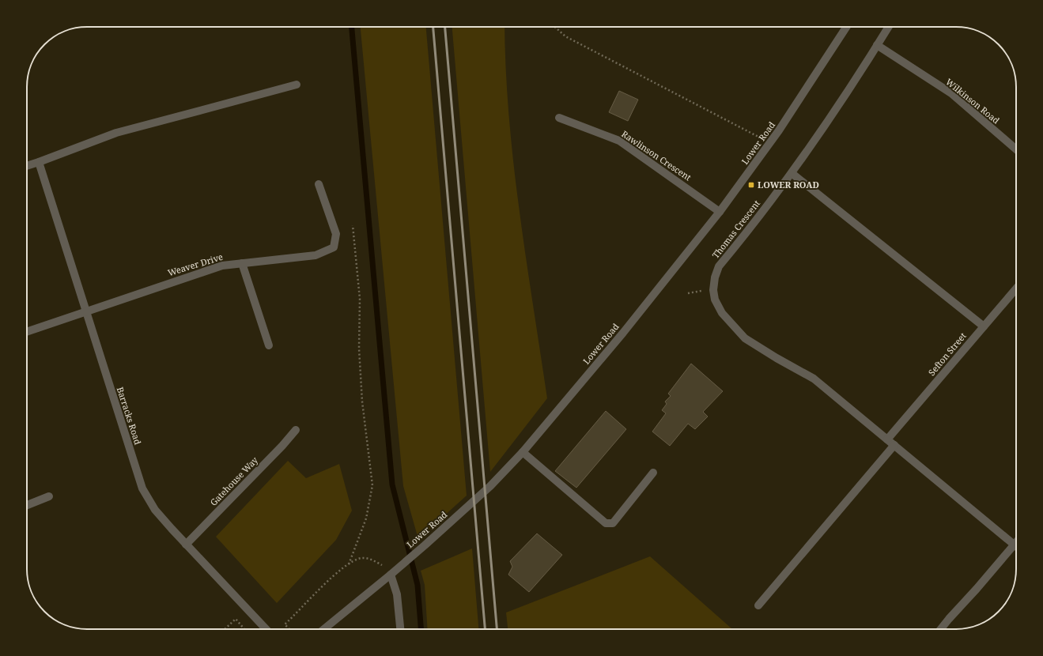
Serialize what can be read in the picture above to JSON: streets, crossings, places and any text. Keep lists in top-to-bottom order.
{
  "streets": {
    "street": [
      "Wilkinson Road",
      "Lower Road",
      "Rawlinson Crescent",
      "Thomas Crescent",
      "Weaver Drive",
      "Sefton Street",
      "Barracks Road",
      "Gatehouse Way"
    ]
  },
  "crossings": [
    ["Wilkinson Road", "Thomas Crescent"],
    ["Lower Road", "Rawlinson Crescent"],
    ["Thomas Crescent", "Sefton Street"],
    ["Weaver Drive", "Barracks Road"],
    ["Barracks Road", "Gatehouse Way"]
  ],
  "places": {
    "transit": ["LOWER ROAD"]
  }
}
